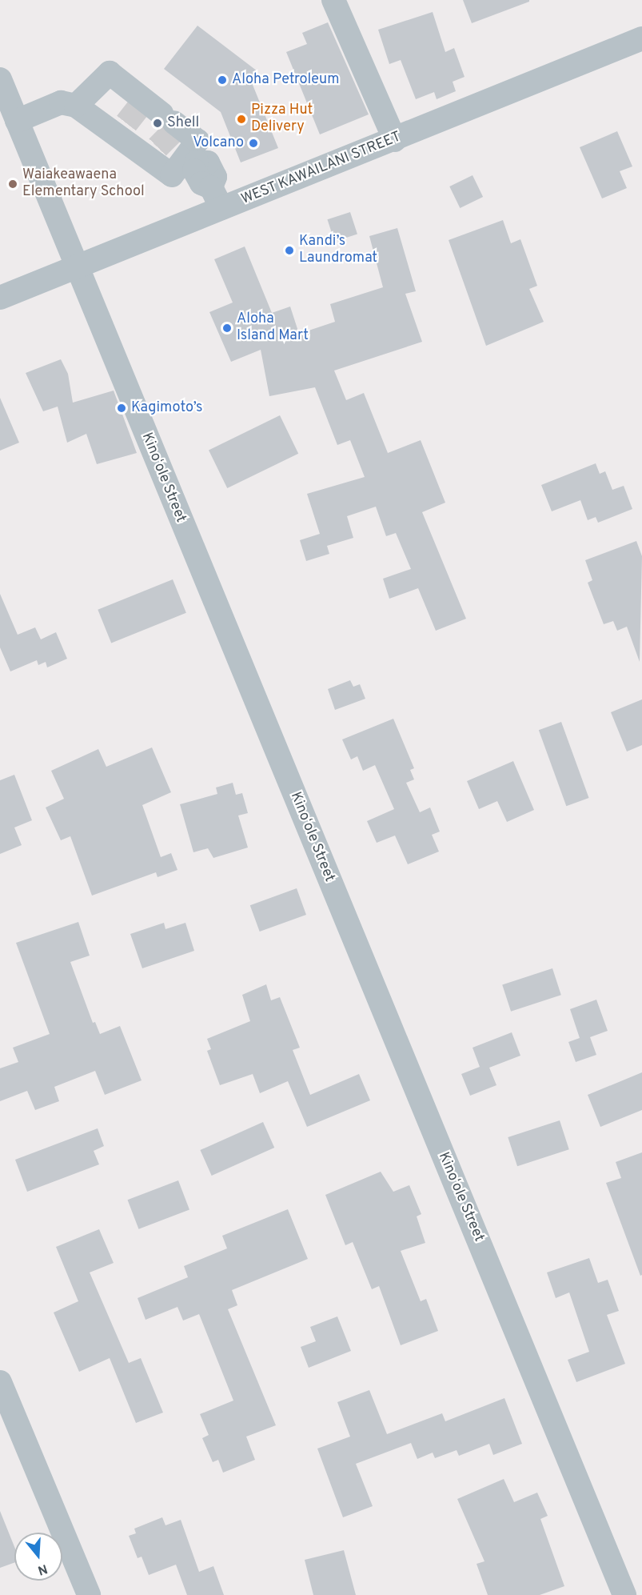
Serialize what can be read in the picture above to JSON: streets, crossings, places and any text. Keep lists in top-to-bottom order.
{
  "streets": {
    "street": ["WEST KAWAILANI STREET", "Kinoʻole Street"]
  },
  "crossings": [
    ["WEST KAWAILANI STREET", "Kinoʻole Street"]
  ],
  "places": [
    "Aloha Petroleum",
    "Pizza Hut Delivery",
    "Shell",
    "Volcano",
    "Waiakeawaena Elementary School",
    "Kandi’s Laundromat",
    "Aloha Island Mart",
    "Kagimoto’s"
  ],
  "north": "bottom"
}
